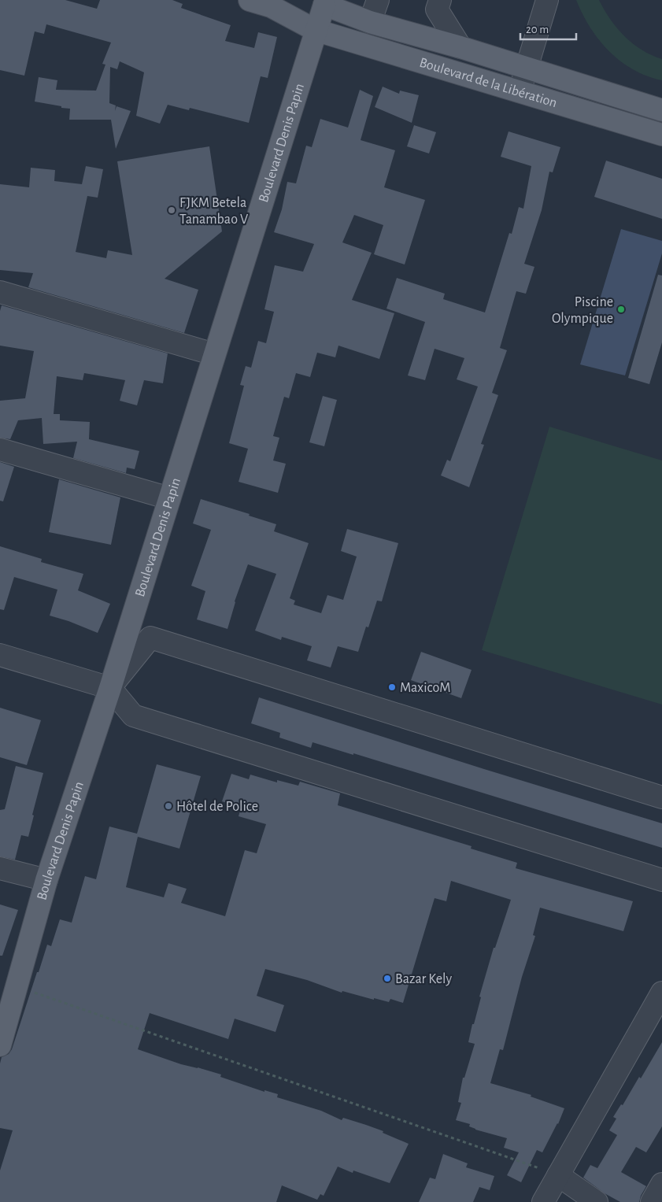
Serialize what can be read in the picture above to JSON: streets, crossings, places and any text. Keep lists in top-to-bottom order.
{
  "streets": {
    "main road": ["Boulevard de la Libération", "Boulevard Denis Papin"]
  },
  "crossings": [
    ["Boulevard de la Libération", "Boulevard Denis Papin"]
  ],
  "places": [
    "FJKM Betela Tanambao V",
    "Piscine Olympique",
    "MaxicoM",
    "Hôtel de Police",
    "Bazar Kely"
  ],
  "scale_bar": "20 m"
}
